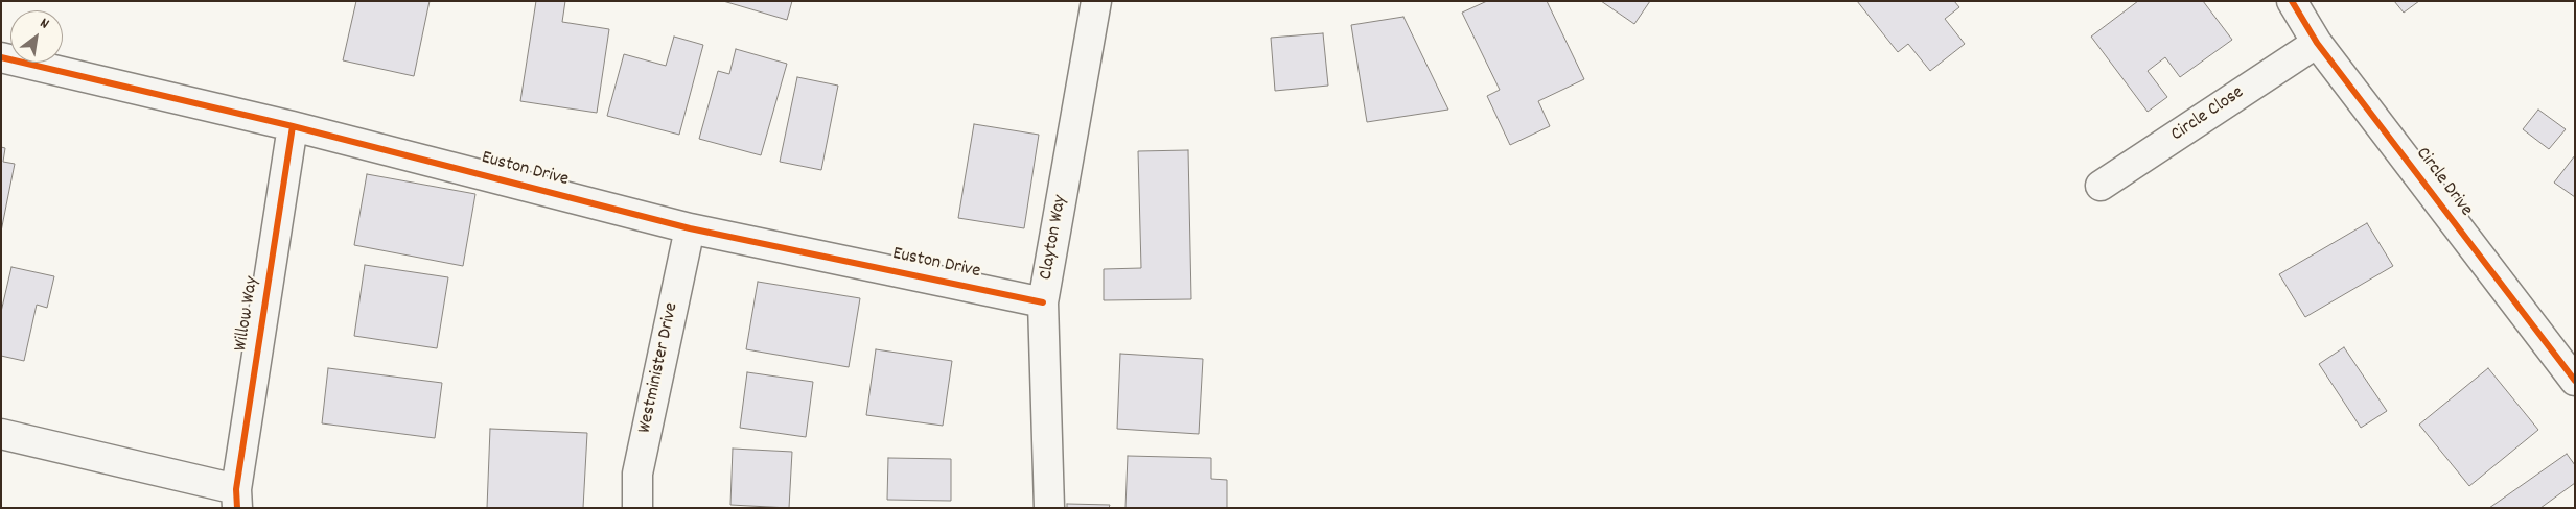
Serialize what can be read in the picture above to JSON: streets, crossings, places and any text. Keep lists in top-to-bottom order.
{
  "streets": {
    "street": [
      "Circle Close",
      "Euston Drive",
      "Circle Drive",
      "Clayton Way",
      "Willow Way",
      "Westminister Drive"
    ]
  },
  "crossings": [
    ["Circle Close", "Circle Drive"],
    ["Euston Drive", "Clayton Way"],
    ["Euston Drive", "Willow Way"],
    ["Euston Drive", "Westminister Drive"]
  ],
  "north": "top right"
}
